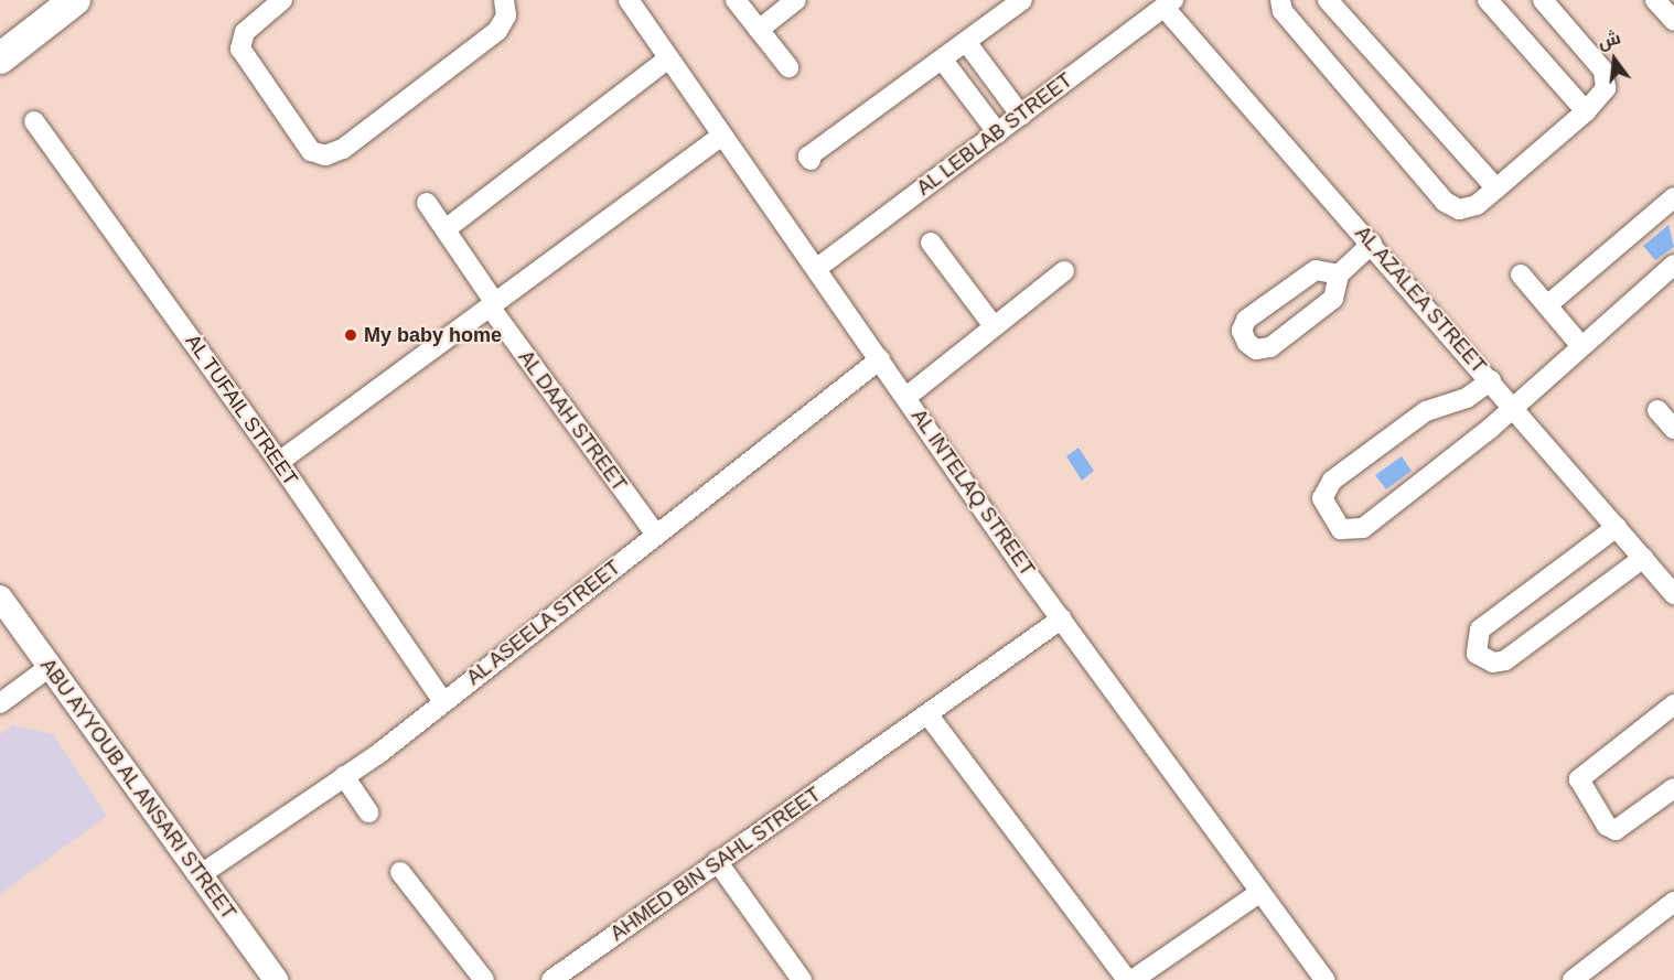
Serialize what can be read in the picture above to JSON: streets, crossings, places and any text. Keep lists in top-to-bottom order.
{
  "streets": {
    "street": [
      "AL LEBLAB STREET",
      "AL AZALEA STREET",
      "AL TUFAIL STREET",
      "AL DAAH STREET",
      "AL INTELAQ STREET",
      "AL ASEELA STREET",
      "ABU AYYOUB AL ANSARI STREET",
      "AHMED BIN SAHL STREET"
    ]
  },
  "crossings": [
    ["AL LEBLAB STREET", "AL AZALEA STREET"],
    ["AL LEBLAB STREET", "AL INTELAQ STREET"],
    ["AL TUFAIL STREET", "AL ASEELA STREET"],
    ["AL DAAH STREET", "AL ASEELA STREET"],
    ["AL INTELAQ STREET", "AL ASEELA STREET"],
    ["AL INTELAQ STREET", "AHMED BIN SAHL STREET"],
    ["AL ASEELA STREET", "ABU AYYOUB AL ANSARI STREET"]
  ],
  "places": ["My baby home"],
  "north": "top"
}
